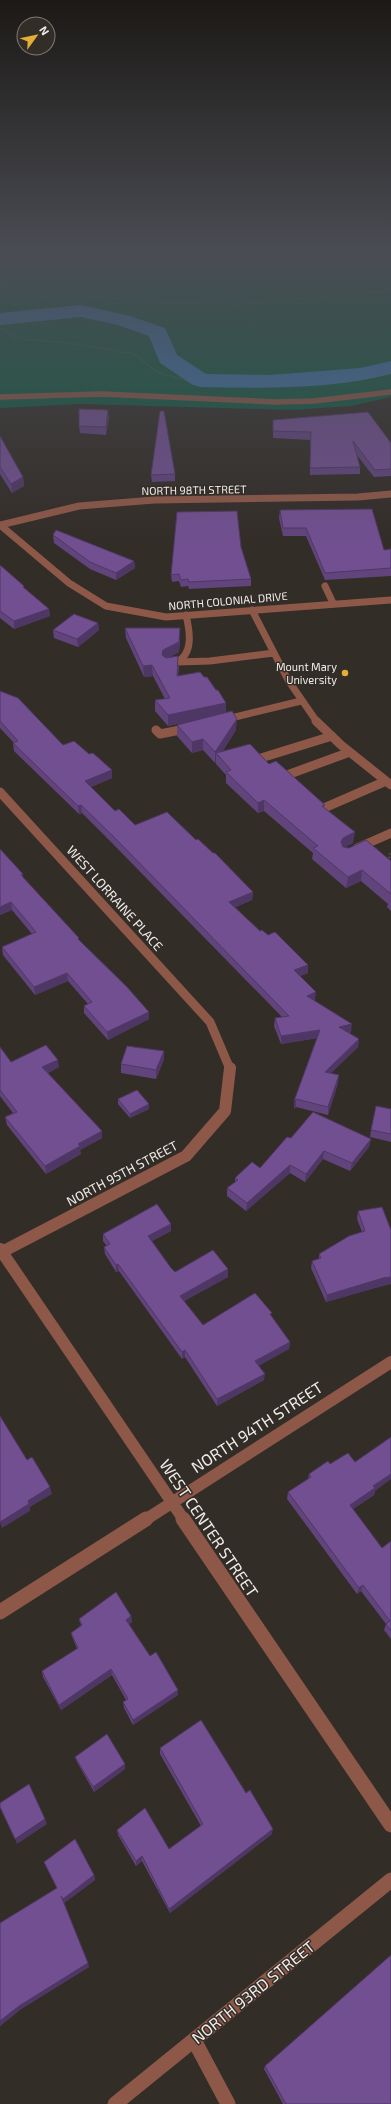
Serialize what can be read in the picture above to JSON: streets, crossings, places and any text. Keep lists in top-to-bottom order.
{
  "streets": {
    "street": [
      "NORTH 98TH STREET",
      "NORTH COLONIAL DRIVE",
      "WEST LORRAINE PLACE",
      "NORTH 95TH STREET",
      "NORTH 94TH STREET",
      "WEST CENTER STREET",
      "NORTH 93RD STREET"
    ]
  },
  "crossings": [
    ["NORTH 98TH STREET", "NORTH COLONIAL DRIVE"],
    ["WEST LORRAINE PLACE", "NORTH 95TH STREET"],
    ["NORTH 95TH STREET", "WEST CENTER STREET"],
    ["NORTH 94TH STREET", "WEST CENTER STREET"]
  ],
  "places": ["Mount Mary University"],
  "north": "top right"
}
